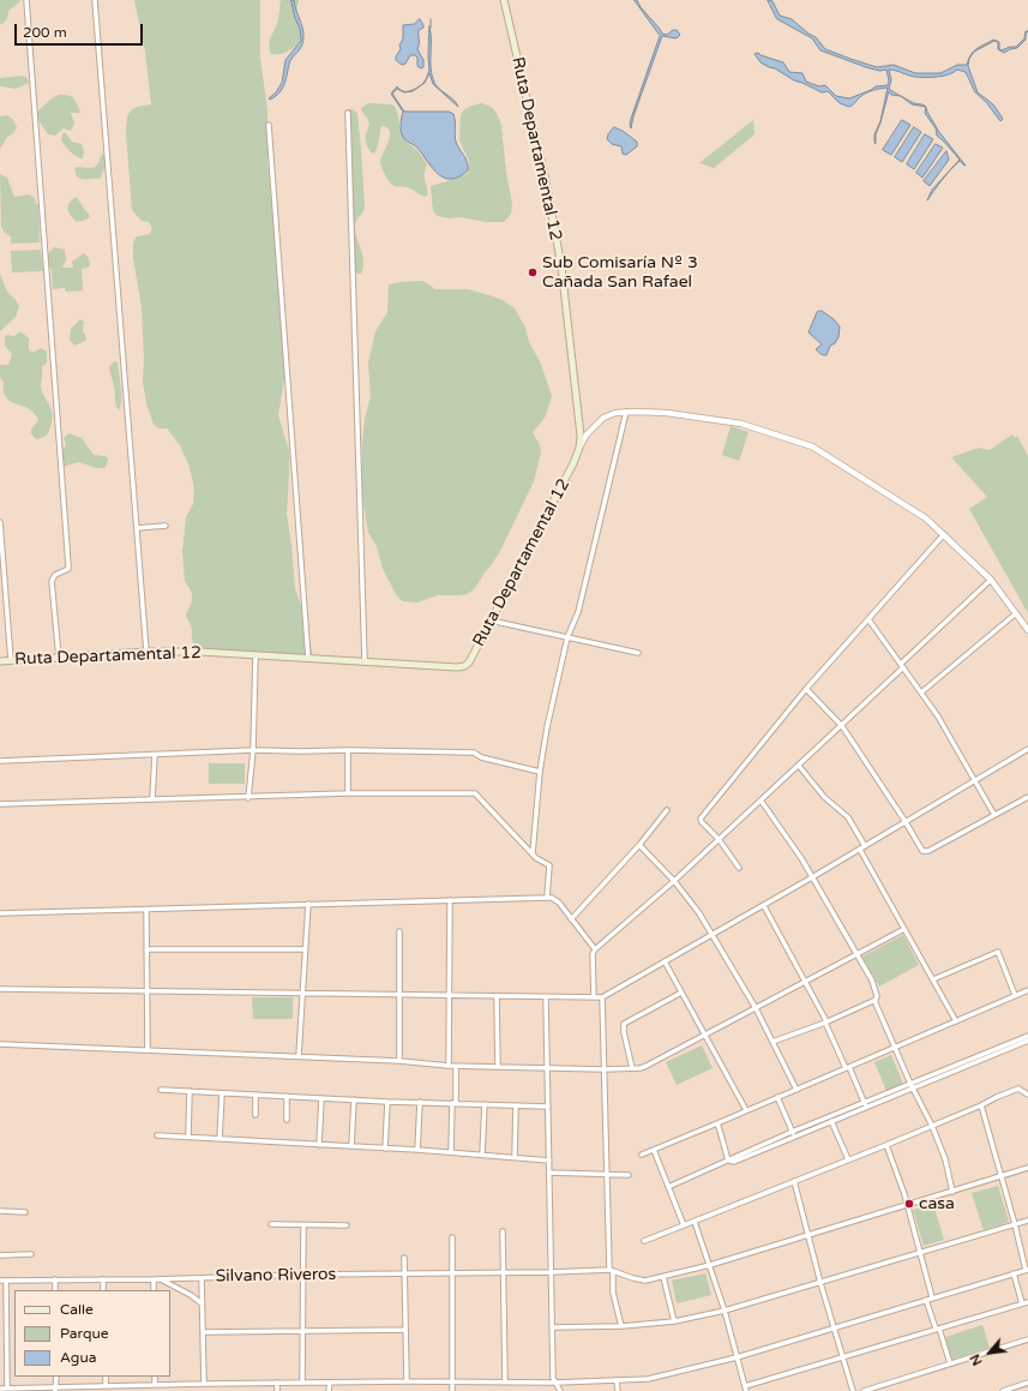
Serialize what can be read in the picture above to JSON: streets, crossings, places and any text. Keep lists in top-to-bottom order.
{
  "streets": {
    "main road": ["Ruta Departamental 12"],
    "street": ["Silvano Riveros"]
  },
  "places": ["Sub Comisaría Nº 3 Cañada San Rafael", "casa"],
  "legend": ["Calle", "Parque", "Agua"],
  "scale_bar": "200 m",
  "north": "bottom left"
}
